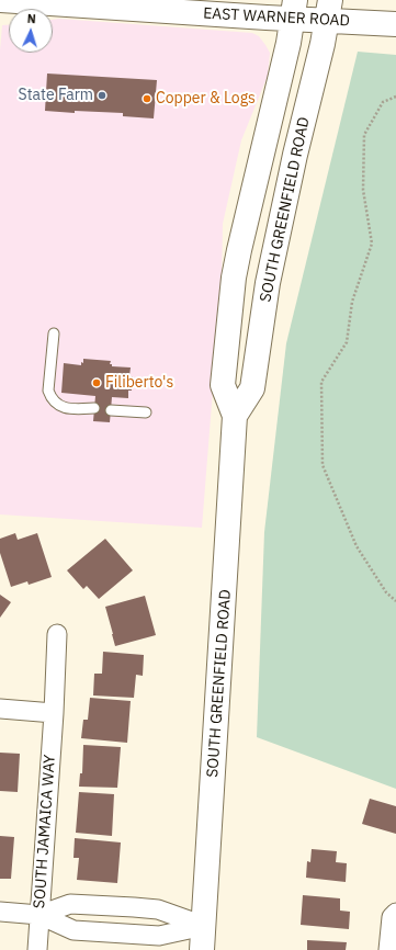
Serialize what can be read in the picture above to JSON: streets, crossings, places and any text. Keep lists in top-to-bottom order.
{
  "streets": {
    "main road": ["EAST WARNER ROAD", "SOUTH GREENFIELD ROAD"],
    "street": ["SOUTH JAMAICA WAY"]
  },
  "crossings": [
    ["EAST WARNER ROAD", "SOUTH GREENFIELD ROAD"]
  ],
  "places": ["State Farm", "Copper & Logs", "Filiberto's"],
  "north": "top"
}
